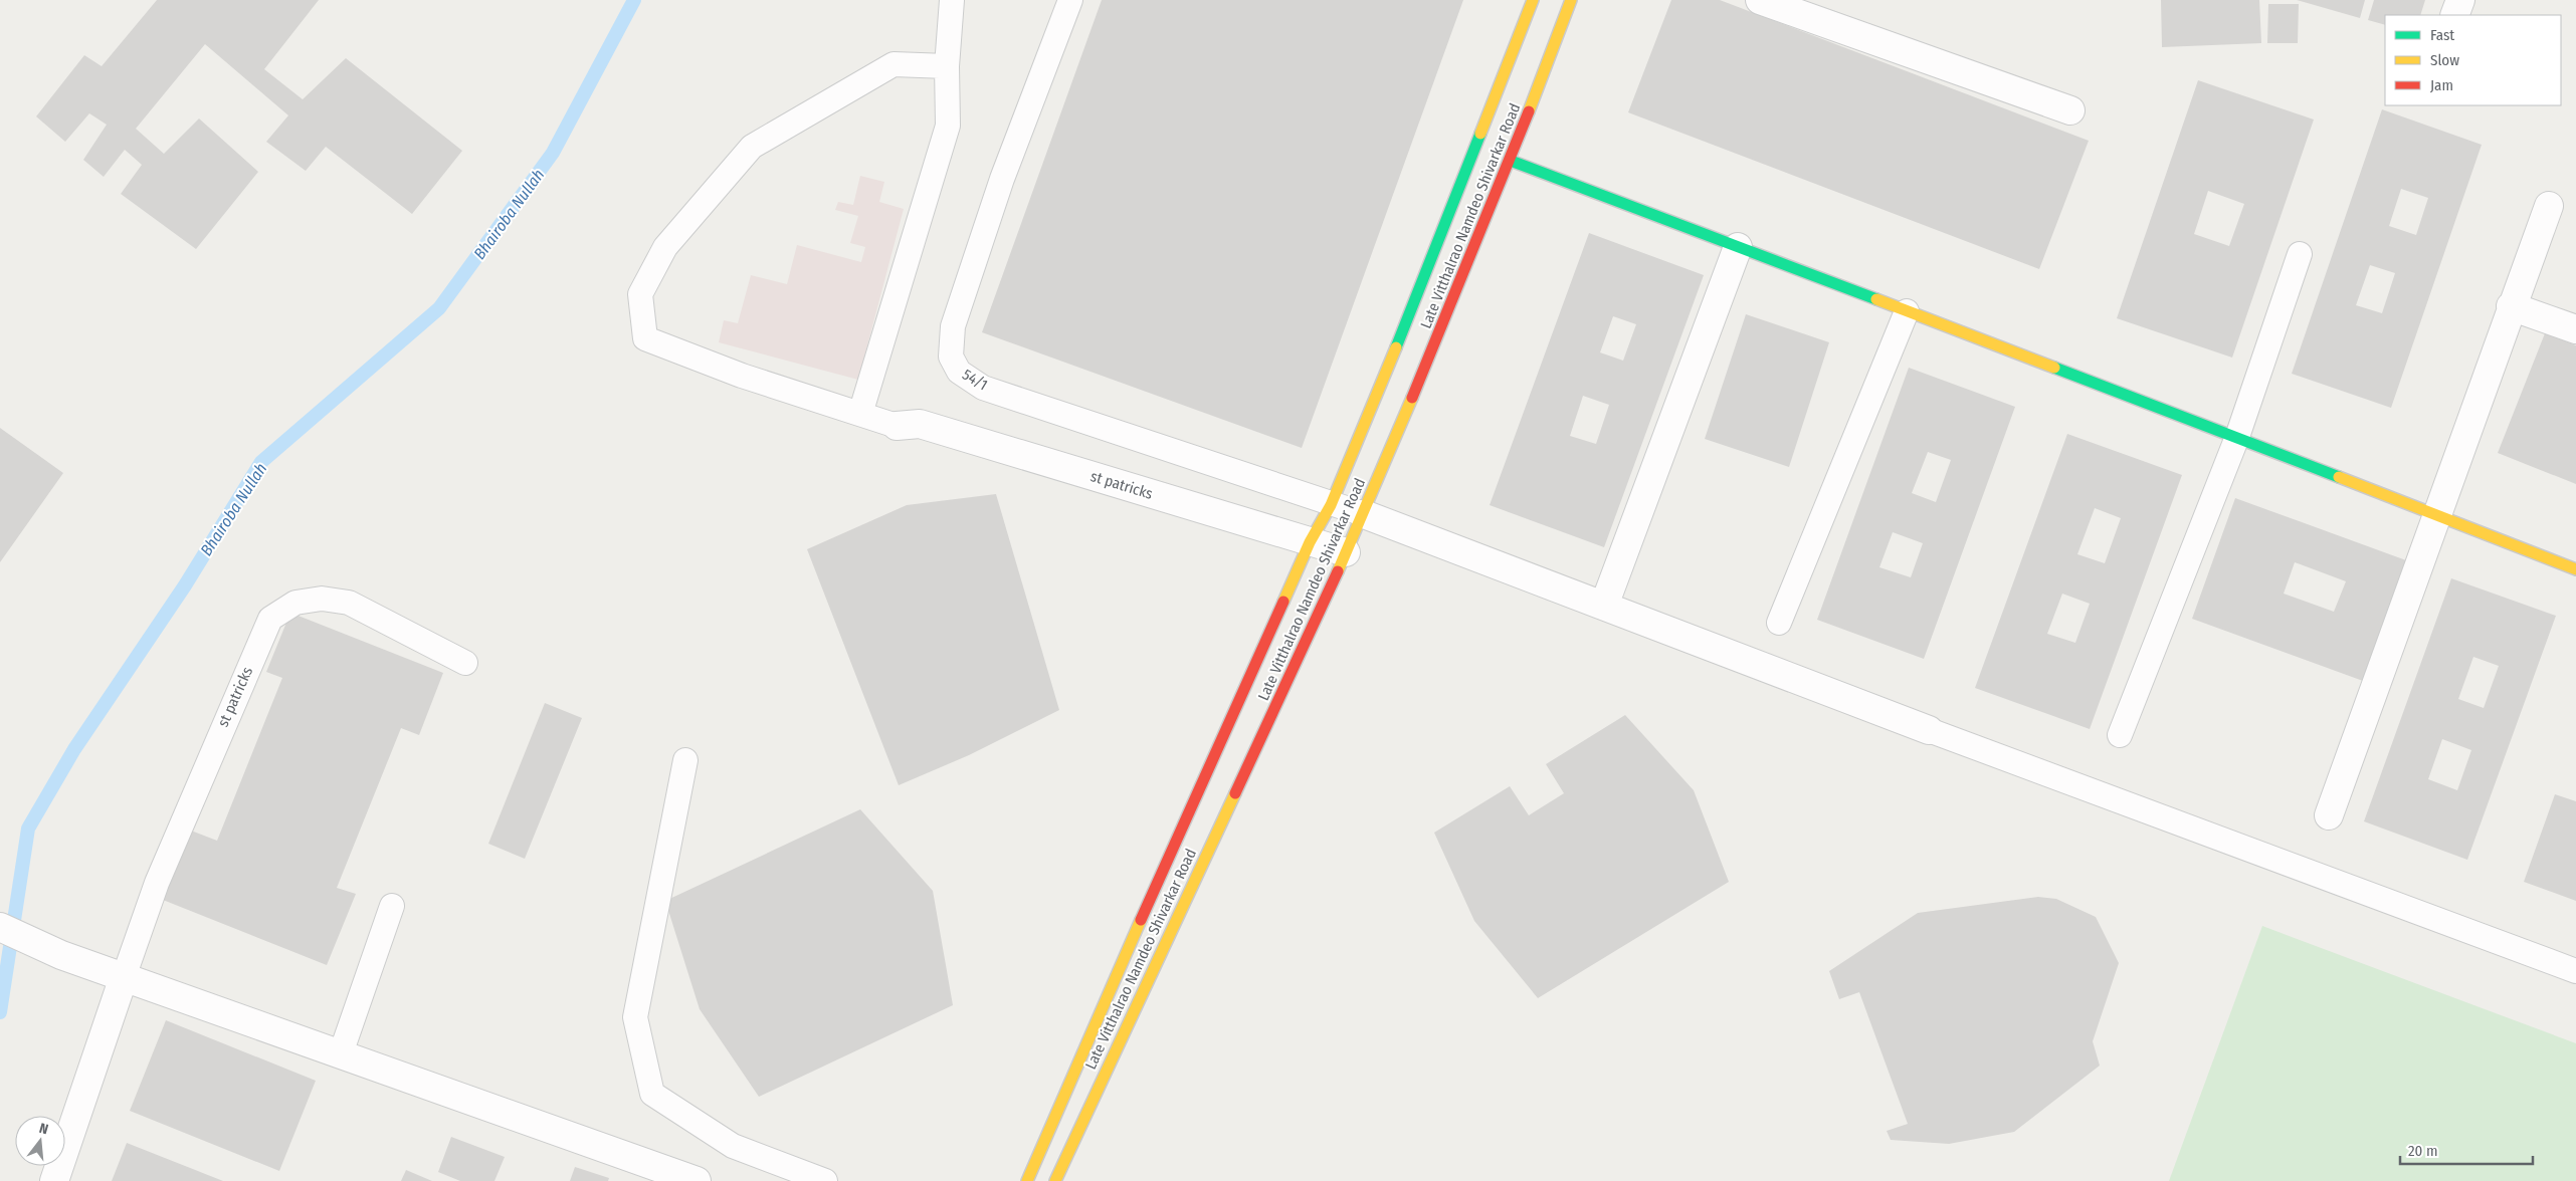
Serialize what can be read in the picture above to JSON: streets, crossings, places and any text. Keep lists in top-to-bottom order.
{
  "streets": {
    "main road": ["Late Vitthalrao Namdeo Shivarkar Road"],
    "street": ["st patricks"],
    "lane": ["54/1"]
  },
  "crossings": [
    ["Late Vitthalrao Namdeo Shivarkar Road", "54/1"],
    ["Late Vitthalrao Namdeo Shivarkar Road", "st patricks"]
  ],
  "water": ["Bhairoba Nullah"],
  "legend": ["Fast", "Slow", "Jam"],
  "scale_bar": "20 m",
  "north": "top"
}
